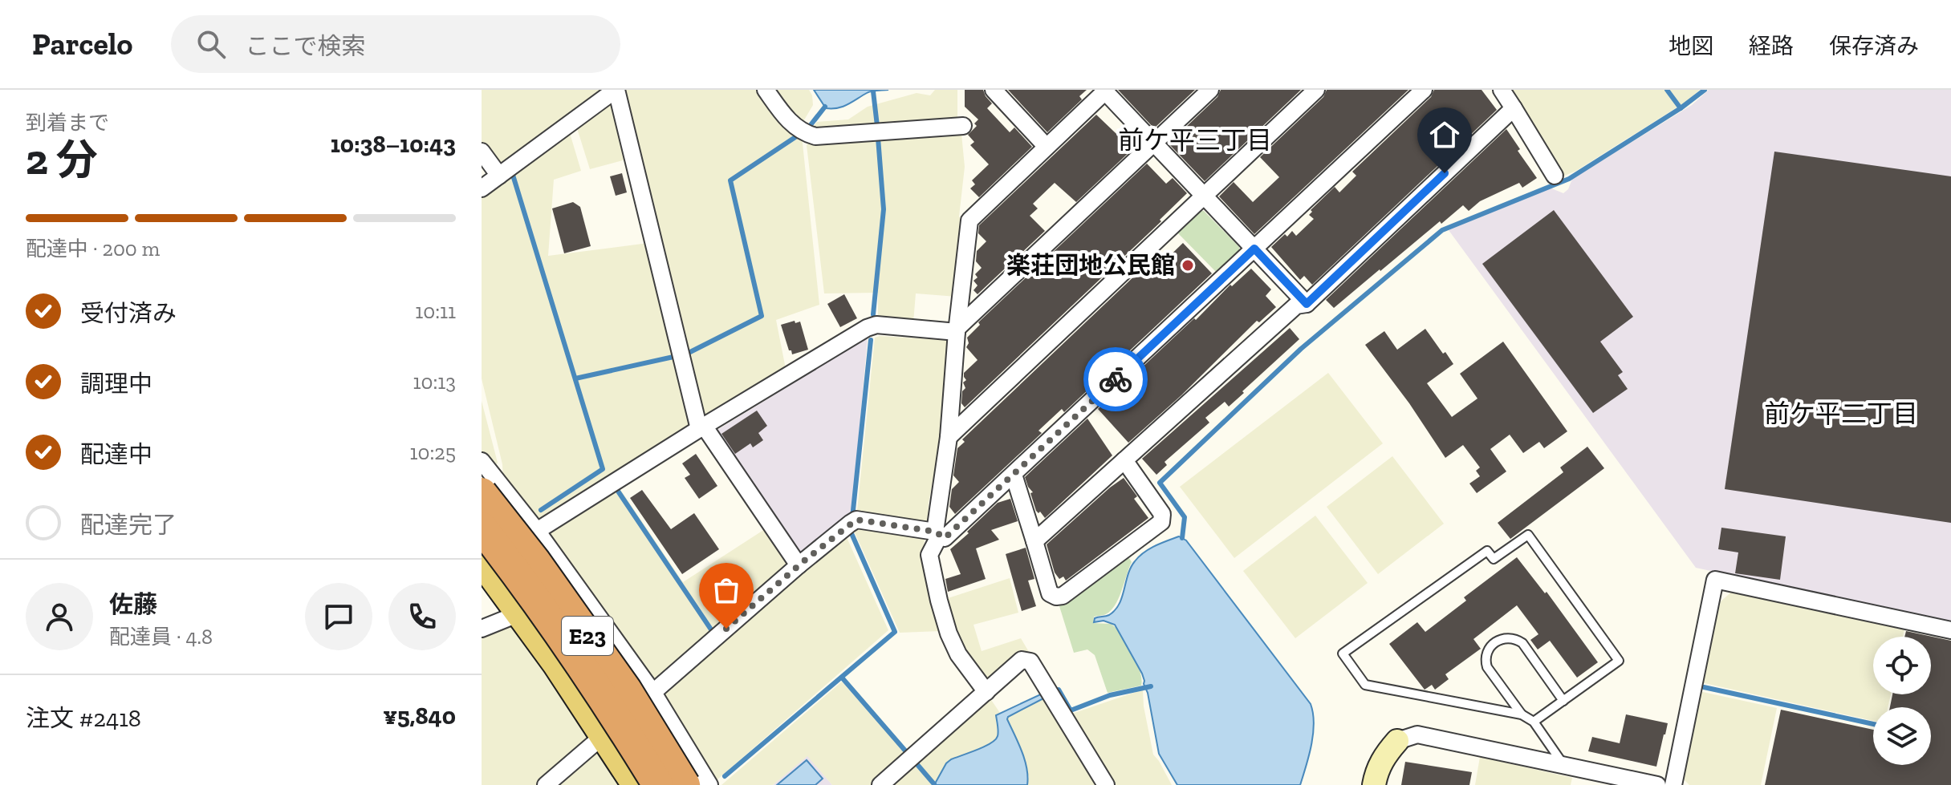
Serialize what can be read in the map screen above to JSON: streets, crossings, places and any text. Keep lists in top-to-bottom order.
{
  "streets": {
    "highway": ["E23"]
  },
  "districts": ["前ケ平三丁目", "前ケ平二丁目"],
  "places": ["楽荘団地公民館"],
  "page": {
    "header": "Parcelo",
    "search": "ここで検索",
    "nav": ["地図", "経路", "保存済み"],
    "heading": ["2 分", "到着まで", "10:38–10:43"],
    "panel": [
      "佐藤",
      "配達員 · 4.8",
      "注文 #2418",
      "¥5,840"
    ],
    "bar": "配達中 · 200 m",
    "list": [
      ["受付済み", "10:11"],
      ["調理中", "10:13"],
      ["配達中", "10:25"],
      "配達完了"
    ]
  }
}
